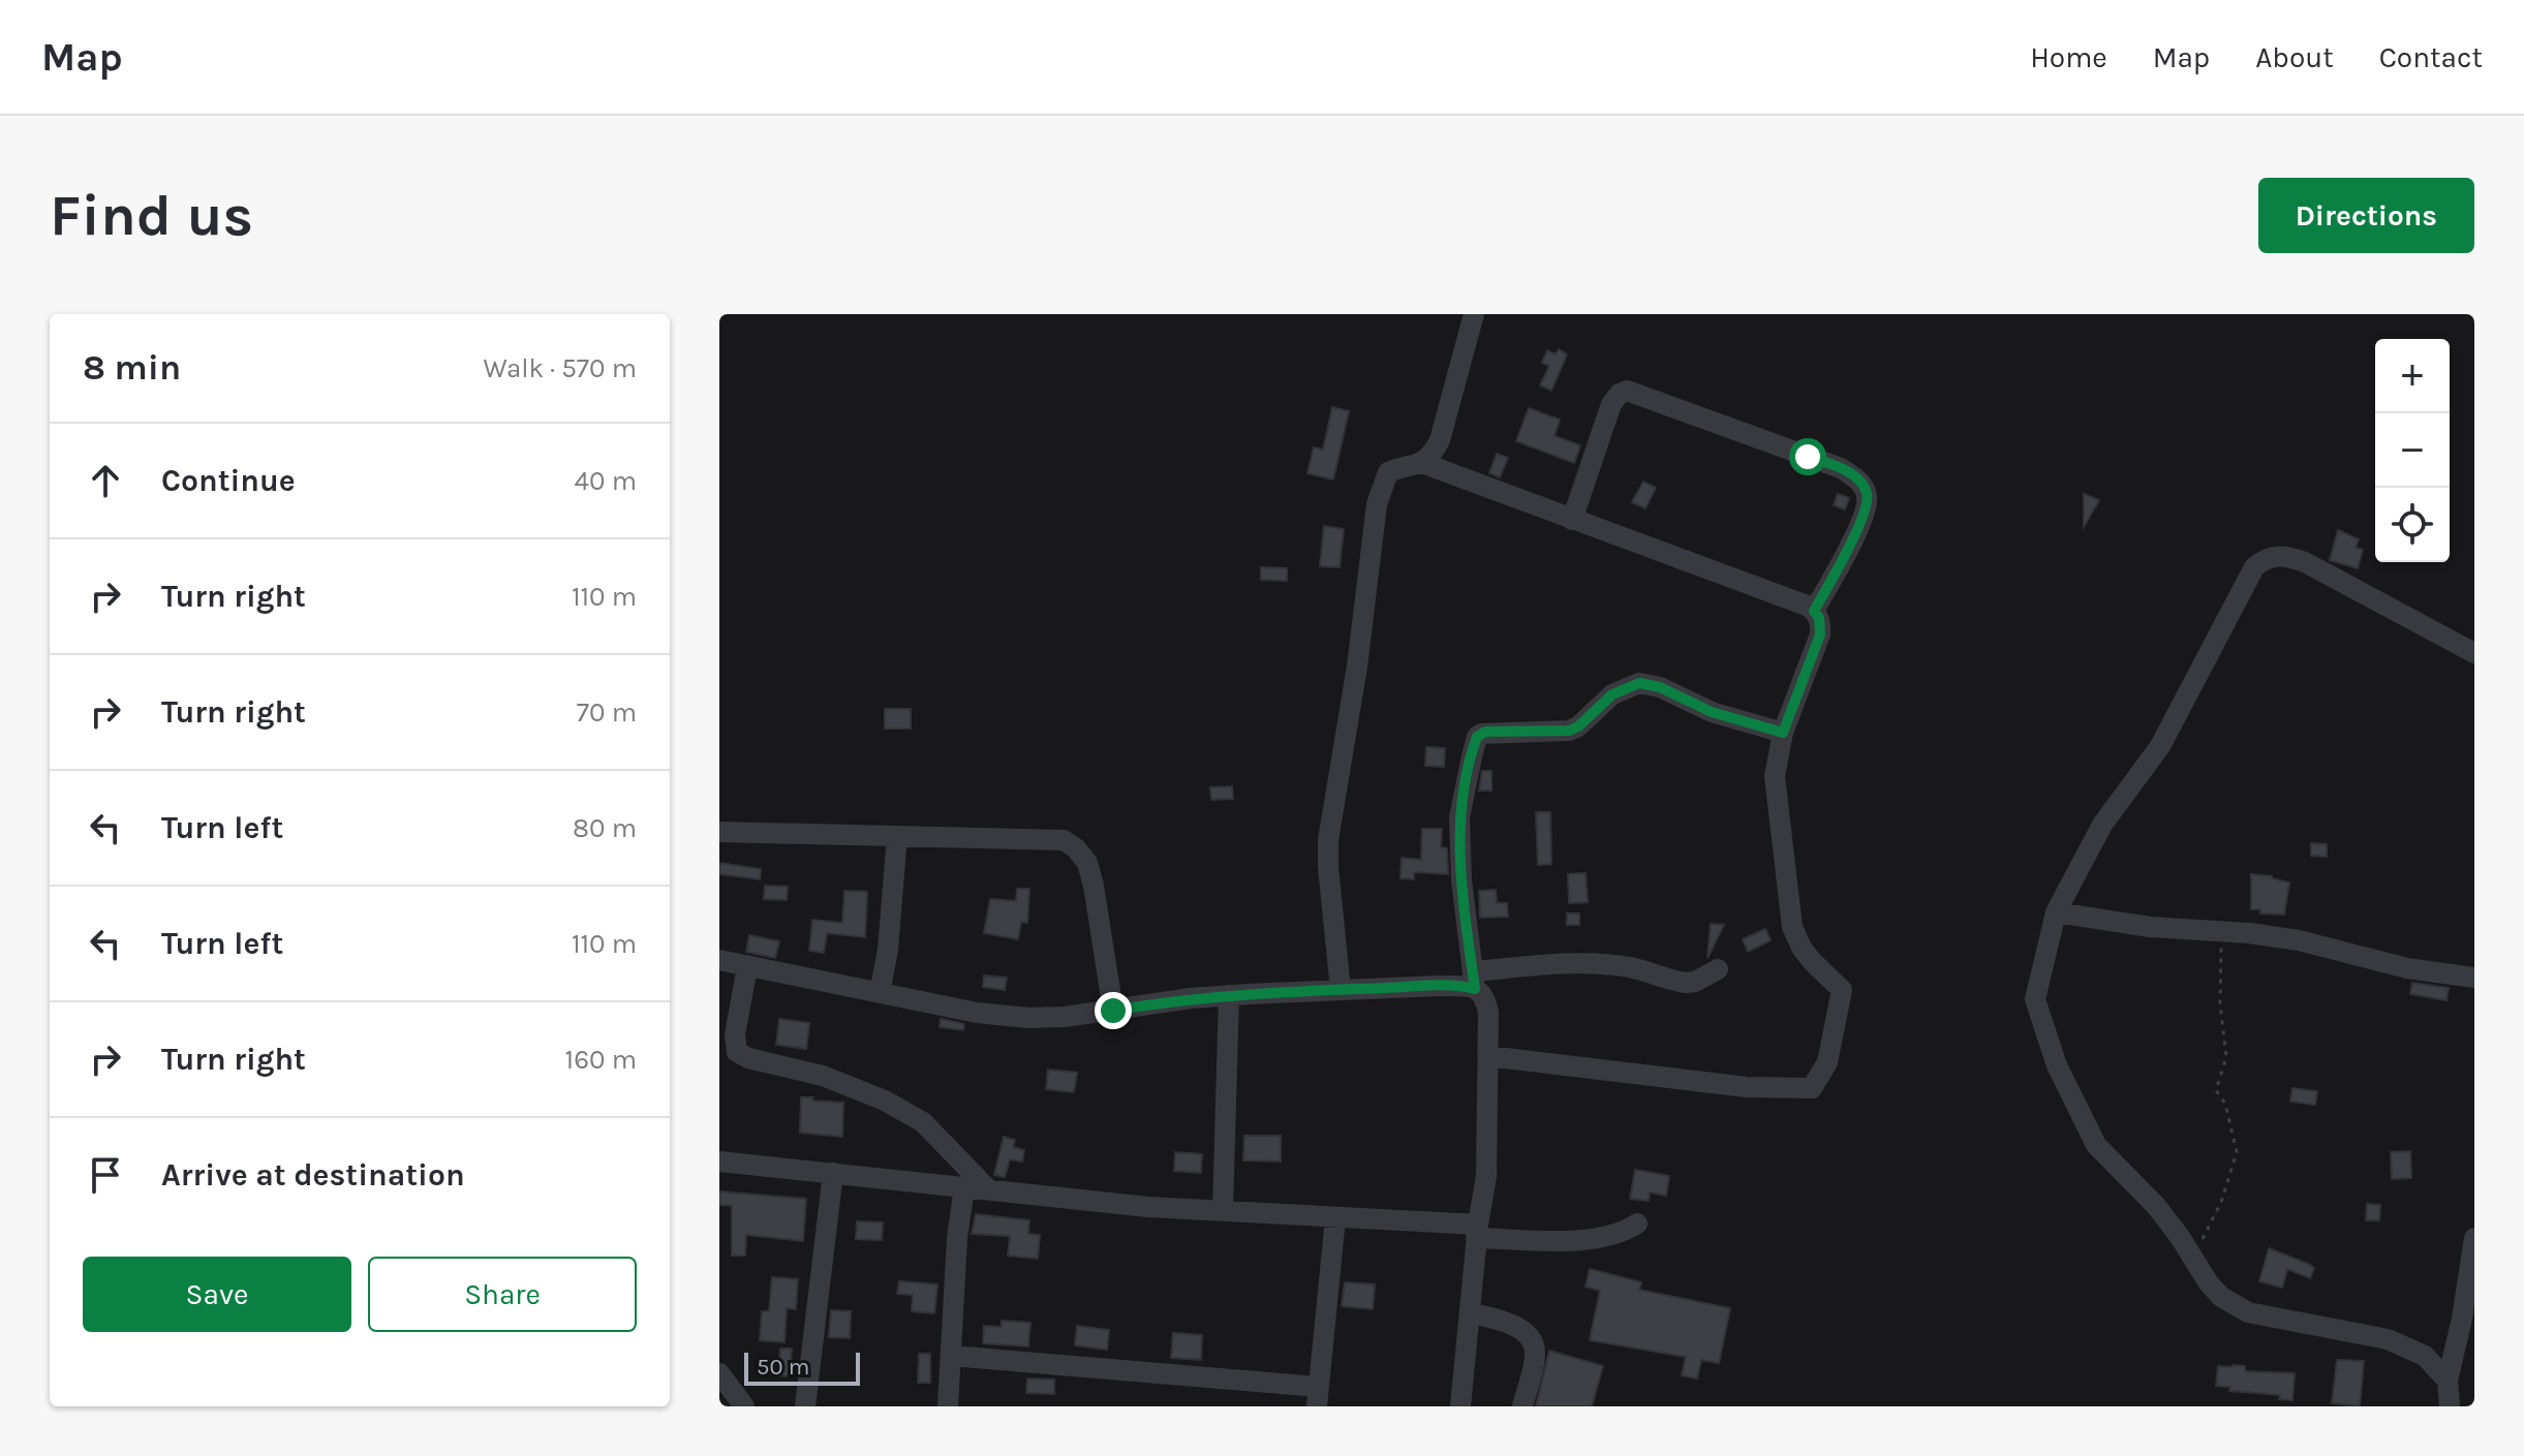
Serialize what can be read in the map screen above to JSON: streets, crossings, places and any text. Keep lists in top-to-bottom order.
{
  "scale_bar": "50 m",
  "page": {
    "header": "Map",
    "nav": [
      "Home",
      "Map",
      "About",
      "Contact"
    ],
    "buttons": [
      "Directions",
      ["Save", "Share"]
    ],
    "title": "Find us",
    "heading": ["8 min", "Walk · 570 m"],
    "map_buttons": ["+", "−"],
    "list": [
      ["Continue", "40 m"],
      ["Turn right", "110 m"],
      ["Turn right", "70 m"],
      ["Turn left", "80 m"],
      ["Turn left", "110 m"],
      ["Turn right", "160 m"],
      "Arrive at destination"
    ],
    "scale": "50 m"
  }
}
